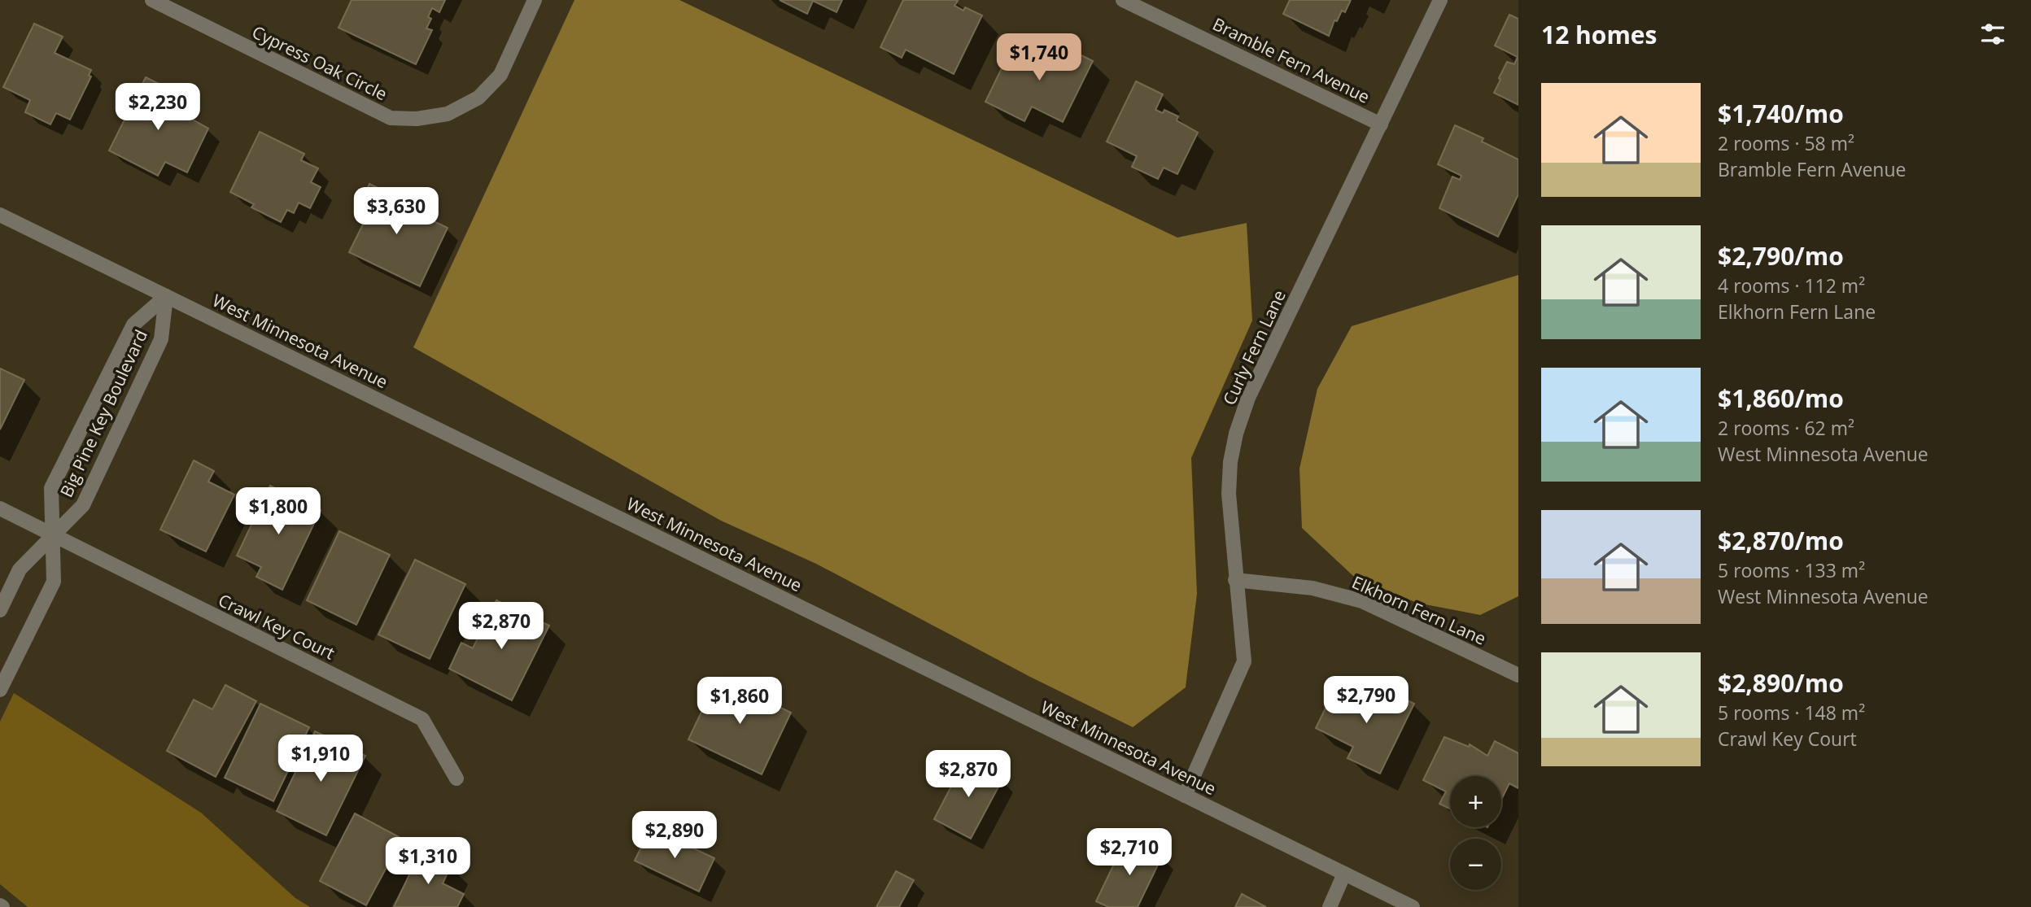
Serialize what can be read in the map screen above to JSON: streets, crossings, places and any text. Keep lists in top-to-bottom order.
{
  "streets": {
    "street": [
      "Bramble Fern Avenue",
      "Cypress Oak Circle",
      "West Minnesota Avenue",
      "Curly Fern Lane",
      "Big Pine Key Boulevard",
      "Elkhorn Fern Lane",
      "Crawl Key Court"
    ]
  },
  "crossings": [
    ["Bramble Fern Avenue", "Curly Fern Lane"],
    ["West Minnesota Avenue", "Curly Fern Lane"],
    ["West Minnesota Avenue", "Big Pine Key Boulevard"],
    ["Curly Fern Lane", "Elkhorn Fern Lane"],
    ["Big Pine Key Boulevard", "Crawl Key Court"]
  ],
  "page": {
    "heading": "12 homes",
    "price": [
      "$1,740",
      "$2,230",
      "$3,630",
      "$1,800",
      "$2,870",
      "$2,790",
      "$1,860",
      "$1,910",
      "$2,870",
      "$2,890",
      "$2,710",
      "$1,310"
    ],
    "list": [
      {
        "name": "$1,740/mo",
        "note": "2 rooms · 58 m² · Bramble Fern Avenue"
      },
      {
        "name": "$2,790/mo",
        "note": "4 rooms · 112 m² · Elkhorn Fern Lane"
      },
      {
        "name": "$1,860/mo",
        "note": "2 rooms · 62 m² · West Minnesota Avenue"
      },
      {
        "name": "$2,870/mo",
        "note": "5 rooms · 133 m² · West Minnesota Avenue"
      },
      {
        "name": "$2,890/mo",
        "note": "5 rooms · 148 m² · Crawl Key Court"
      }
    ],
    "map_buttons": ["+", "−"]
  }
}
